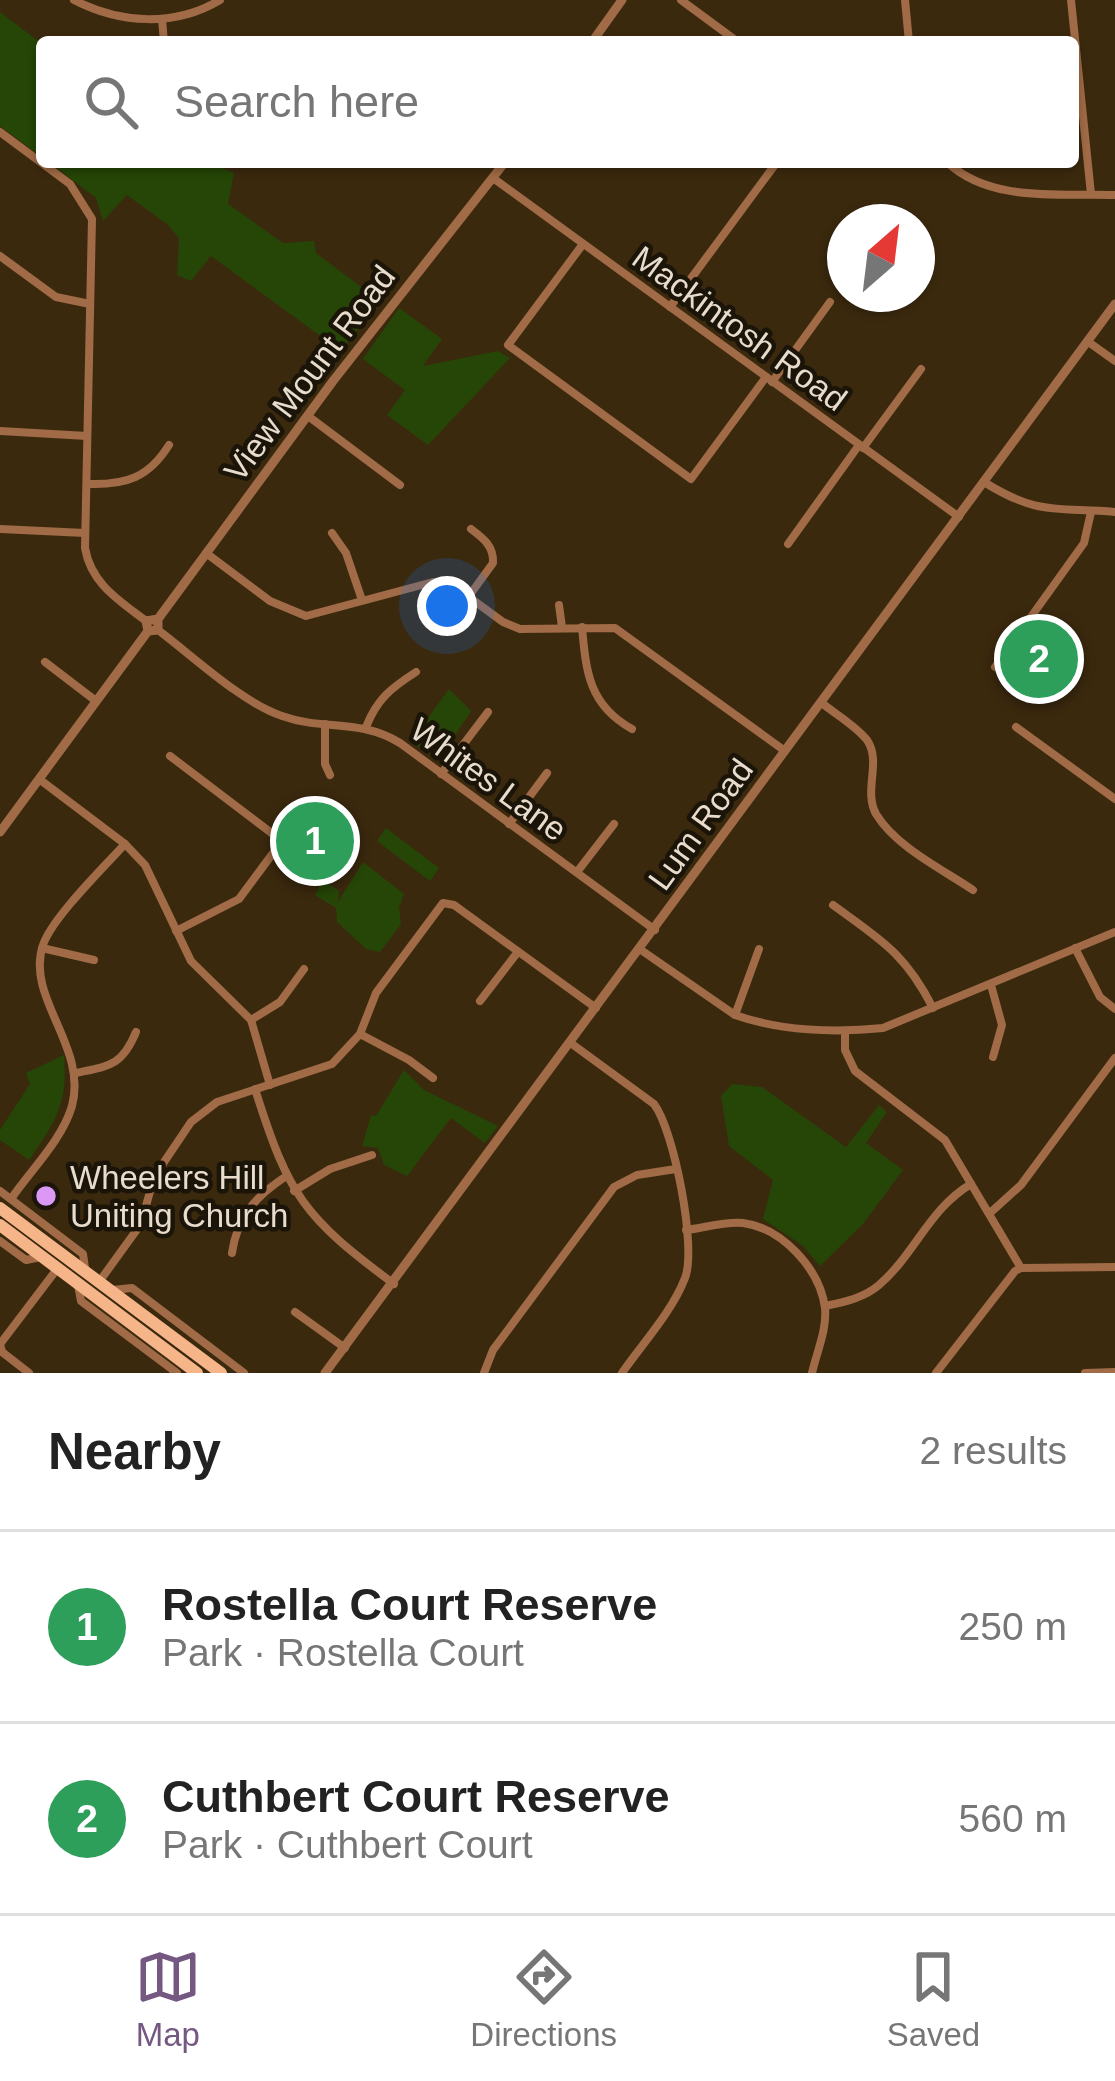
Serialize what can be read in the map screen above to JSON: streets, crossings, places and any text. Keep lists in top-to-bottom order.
{
  "streets": {
    "street": [
      "Mackintosh Road",
      "View Mount Road",
      "Whites Lane",
      "Lum Road"
    ]
  },
  "crossings": [
    ["Mackintosh Road", "View Mount Road"],
    ["Mackintosh Road", "Lum Road"],
    ["View Mount Road", "Whites Lane"],
    ["Whites Lane", "Lum Road"]
  ],
  "places": ["Wheelers Hill Uniting Church"],
  "north": "top right",
  "page": {
    "search": "Search here",
    "pins": ["2", "1"],
    "heading": ["Nearby", "2 results"],
    "list": [
      {
        "mark": "1",
        "name": "Rostella Court Reserve",
        "note": "Park · Rostella Court",
        "value": "250 m"
      },
      {
        "mark": "2",
        "name": "Cuthbert Court Reserve",
        "note": "Park · Cuthbert Court",
        "value": "560 m"
      }
    ],
    "nav": ["Map", "Directions", "Saved"]
  }
}
